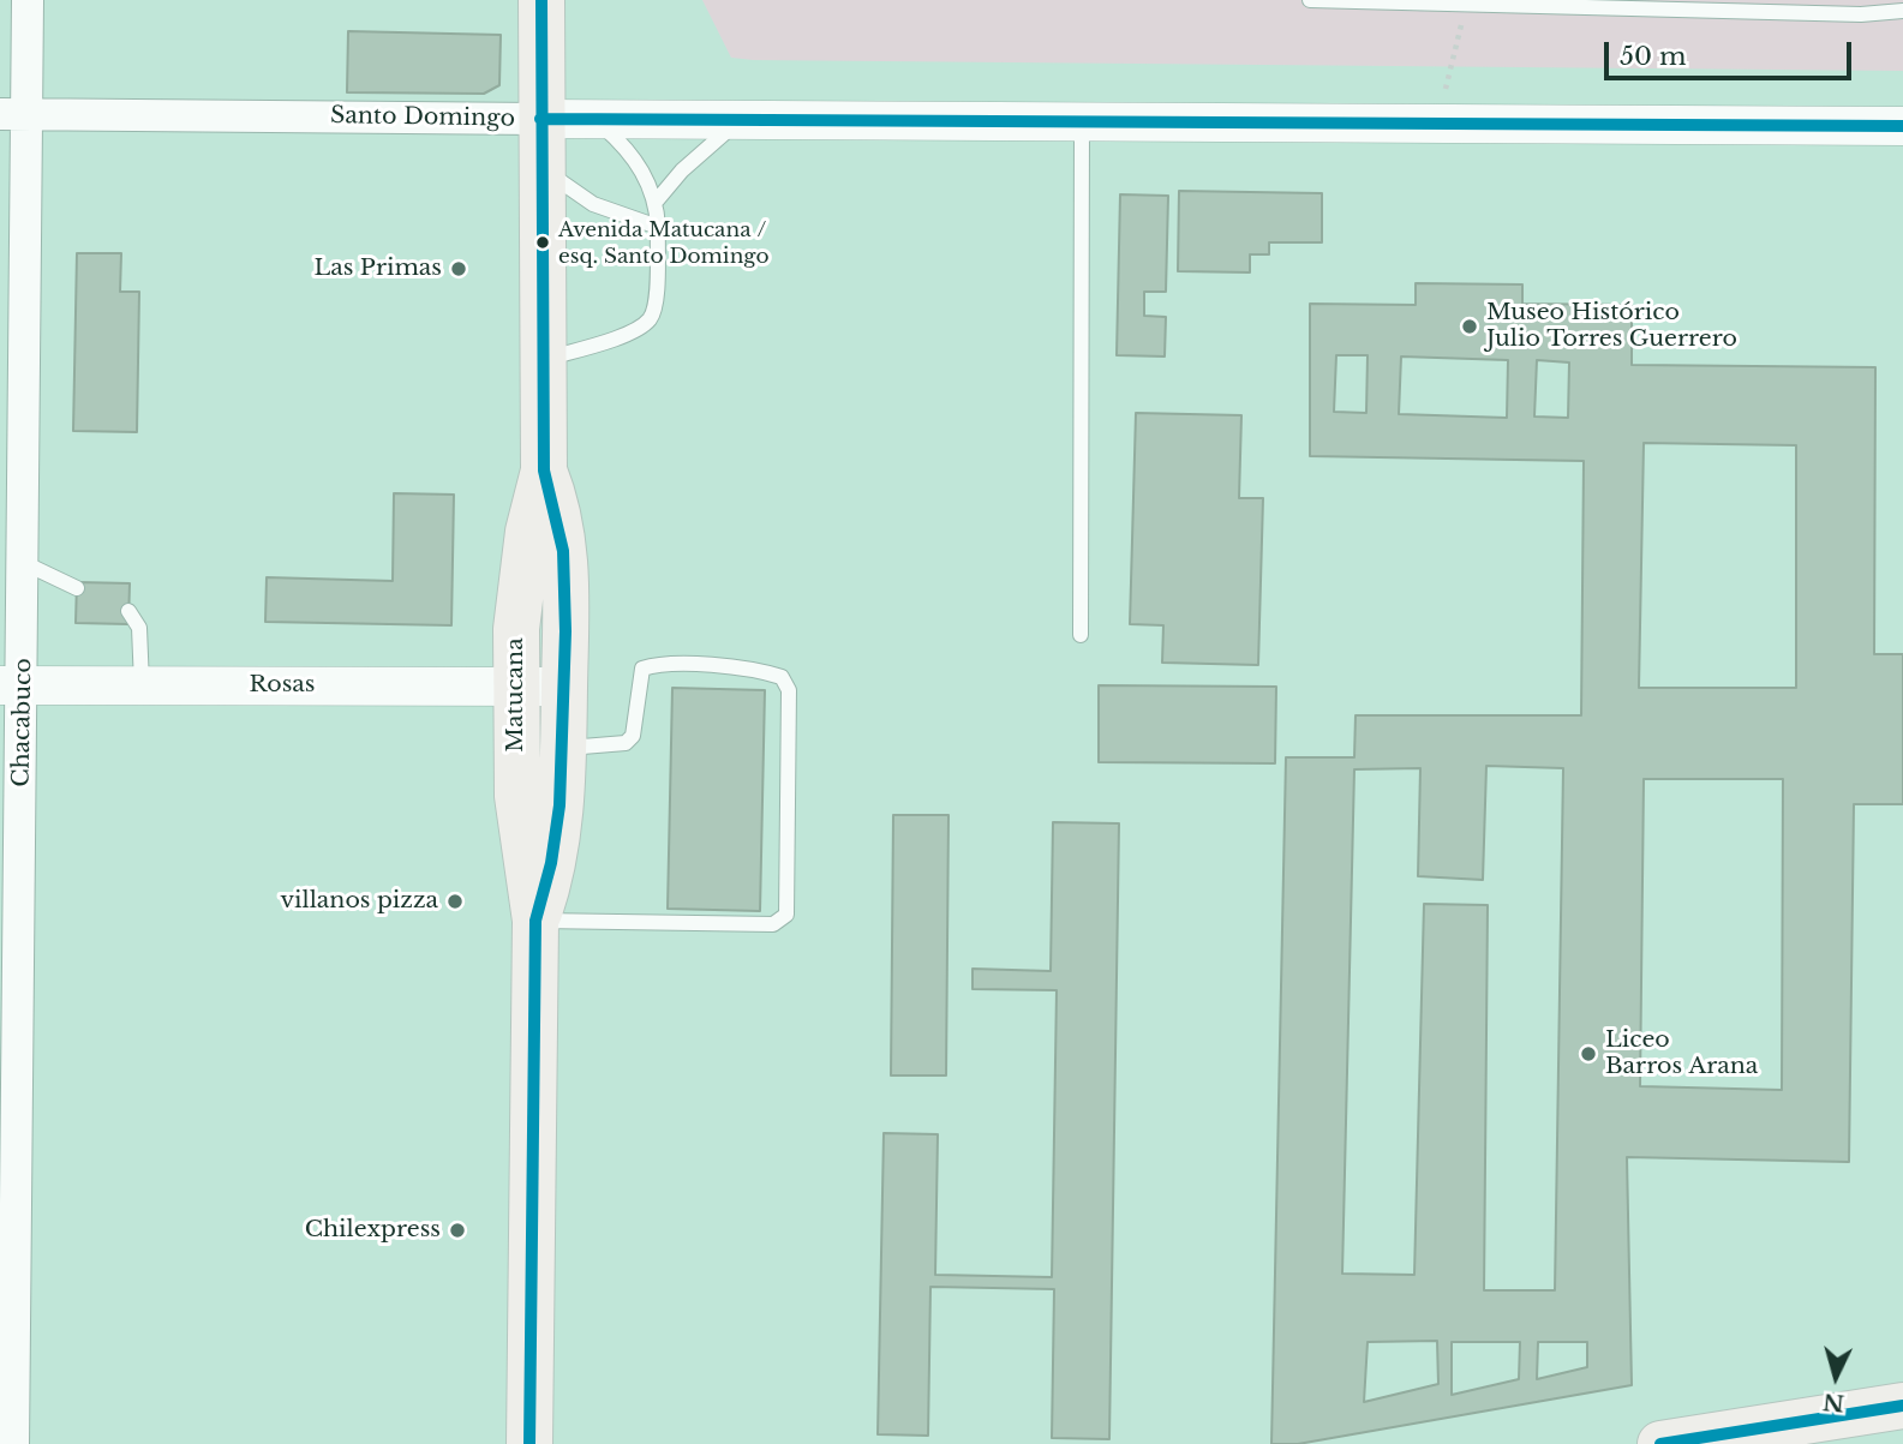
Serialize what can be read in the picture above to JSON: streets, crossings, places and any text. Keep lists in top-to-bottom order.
{
  "streets": {
    "main road": ["Matucana"],
    "street": ["Santo Domingo", "Rosas", "Chacabuco"]
  },
  "crossings": [
    ["Santo Domingo", "Matucana"],
    ["Santo Domingo", "Chacabuco"],
    ["Rosas", "Matucana"],
    ["Rosas", "Chacabuco"]
  ],
  "places": [
    "Avenida Matucana / esq. Santo Domingo",
    "Las Primas",
    "Museo Histórico Julio Torres Guerrero",
    "villanos pizza",
    "Liceo Barros Arana",
    "Chilexpress"
  ],
  "scale_bar": "50 m",
  "north": "bottom"
}
